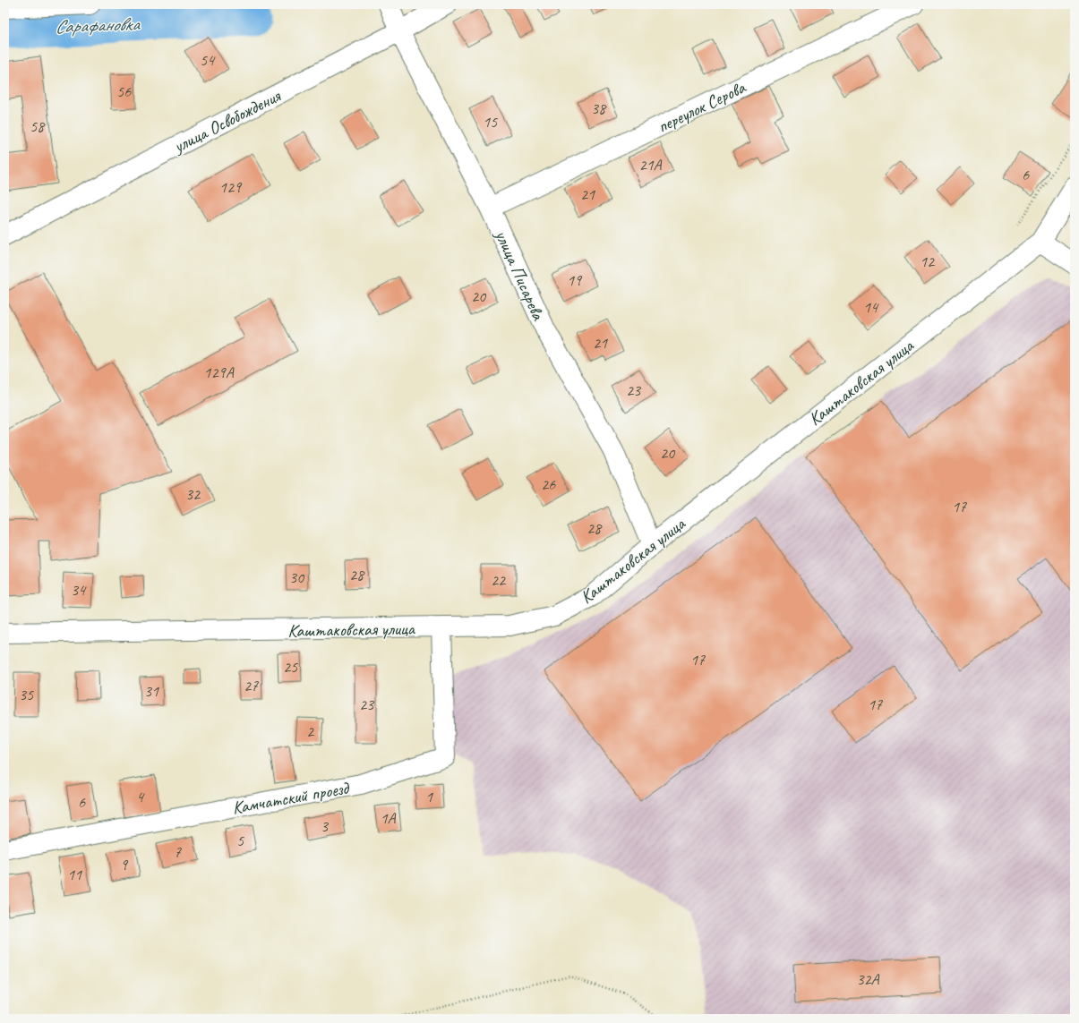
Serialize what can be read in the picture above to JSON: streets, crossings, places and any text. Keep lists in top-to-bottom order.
{
  "streets": {
    "street": [
      "переулок Серова",
      "улица Освобождения",
      "улица Писарева",
      "Каштаковская улица",
      "Камчатский проезд"
    ]
  },
  "crossings": [
    ["переулок Серова", "улица Писарева"],
    ["улица Освобождения", "улица Писарева"],
    ["улица Писарева", "Каштаковская улица"],
    ["Каштаковская улица", "Камчатский проезд"]
  ],
  "water": ["Сарафановка"],
  "house_numbers": [
    "54",
    "56",
    "38",
    "15",
    "58",
    "21А",
    "6",
    "129",
    "21",
    "12",
    "19",
    "20",
    "14",
    "21",
    "129А",
    "23",
    "20",
    "26",
    "32",
    "17",
    "28",
    "28",
    "30",
    "22",
    "34",
    "17",
    "25",
    "27",
    "31",
    "35",
    "23",
    "17",
    "2",
    "4",
    "1",
    "6",
    "1А",
    "3",
    "5",
    "7",
    "9",
    "11",
    "32А"
  ]
}
